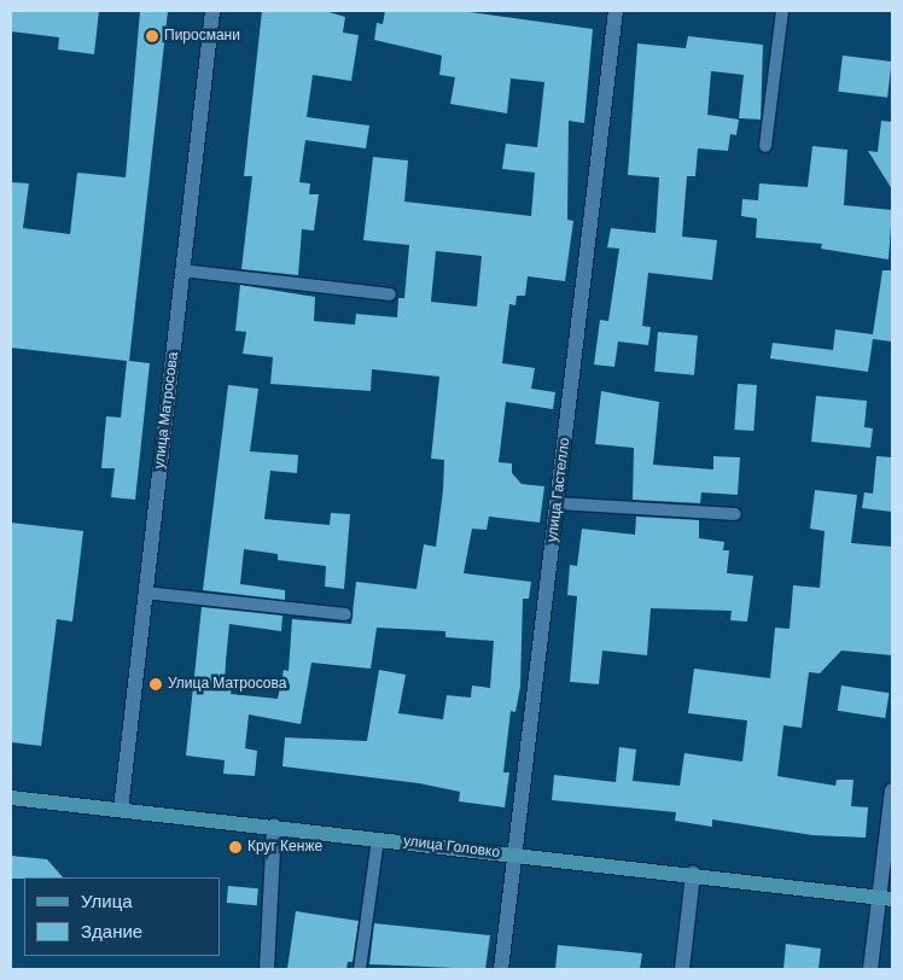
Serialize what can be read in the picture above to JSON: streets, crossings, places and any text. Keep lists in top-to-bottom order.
{
  "streets": {
    "street": ["улица Матросова", "улица Гастелло", "улица Головко"]
  },
  "crossings": [
    ["улица Матросова", "улица Головко"],
    ["улица Гастелло", "улица Головко"]
  ],
  "places": ["Пиросмани", "Улица Матросова", "Круг Кенже"],
  "legend": ["Улица", "Здание"]
}
